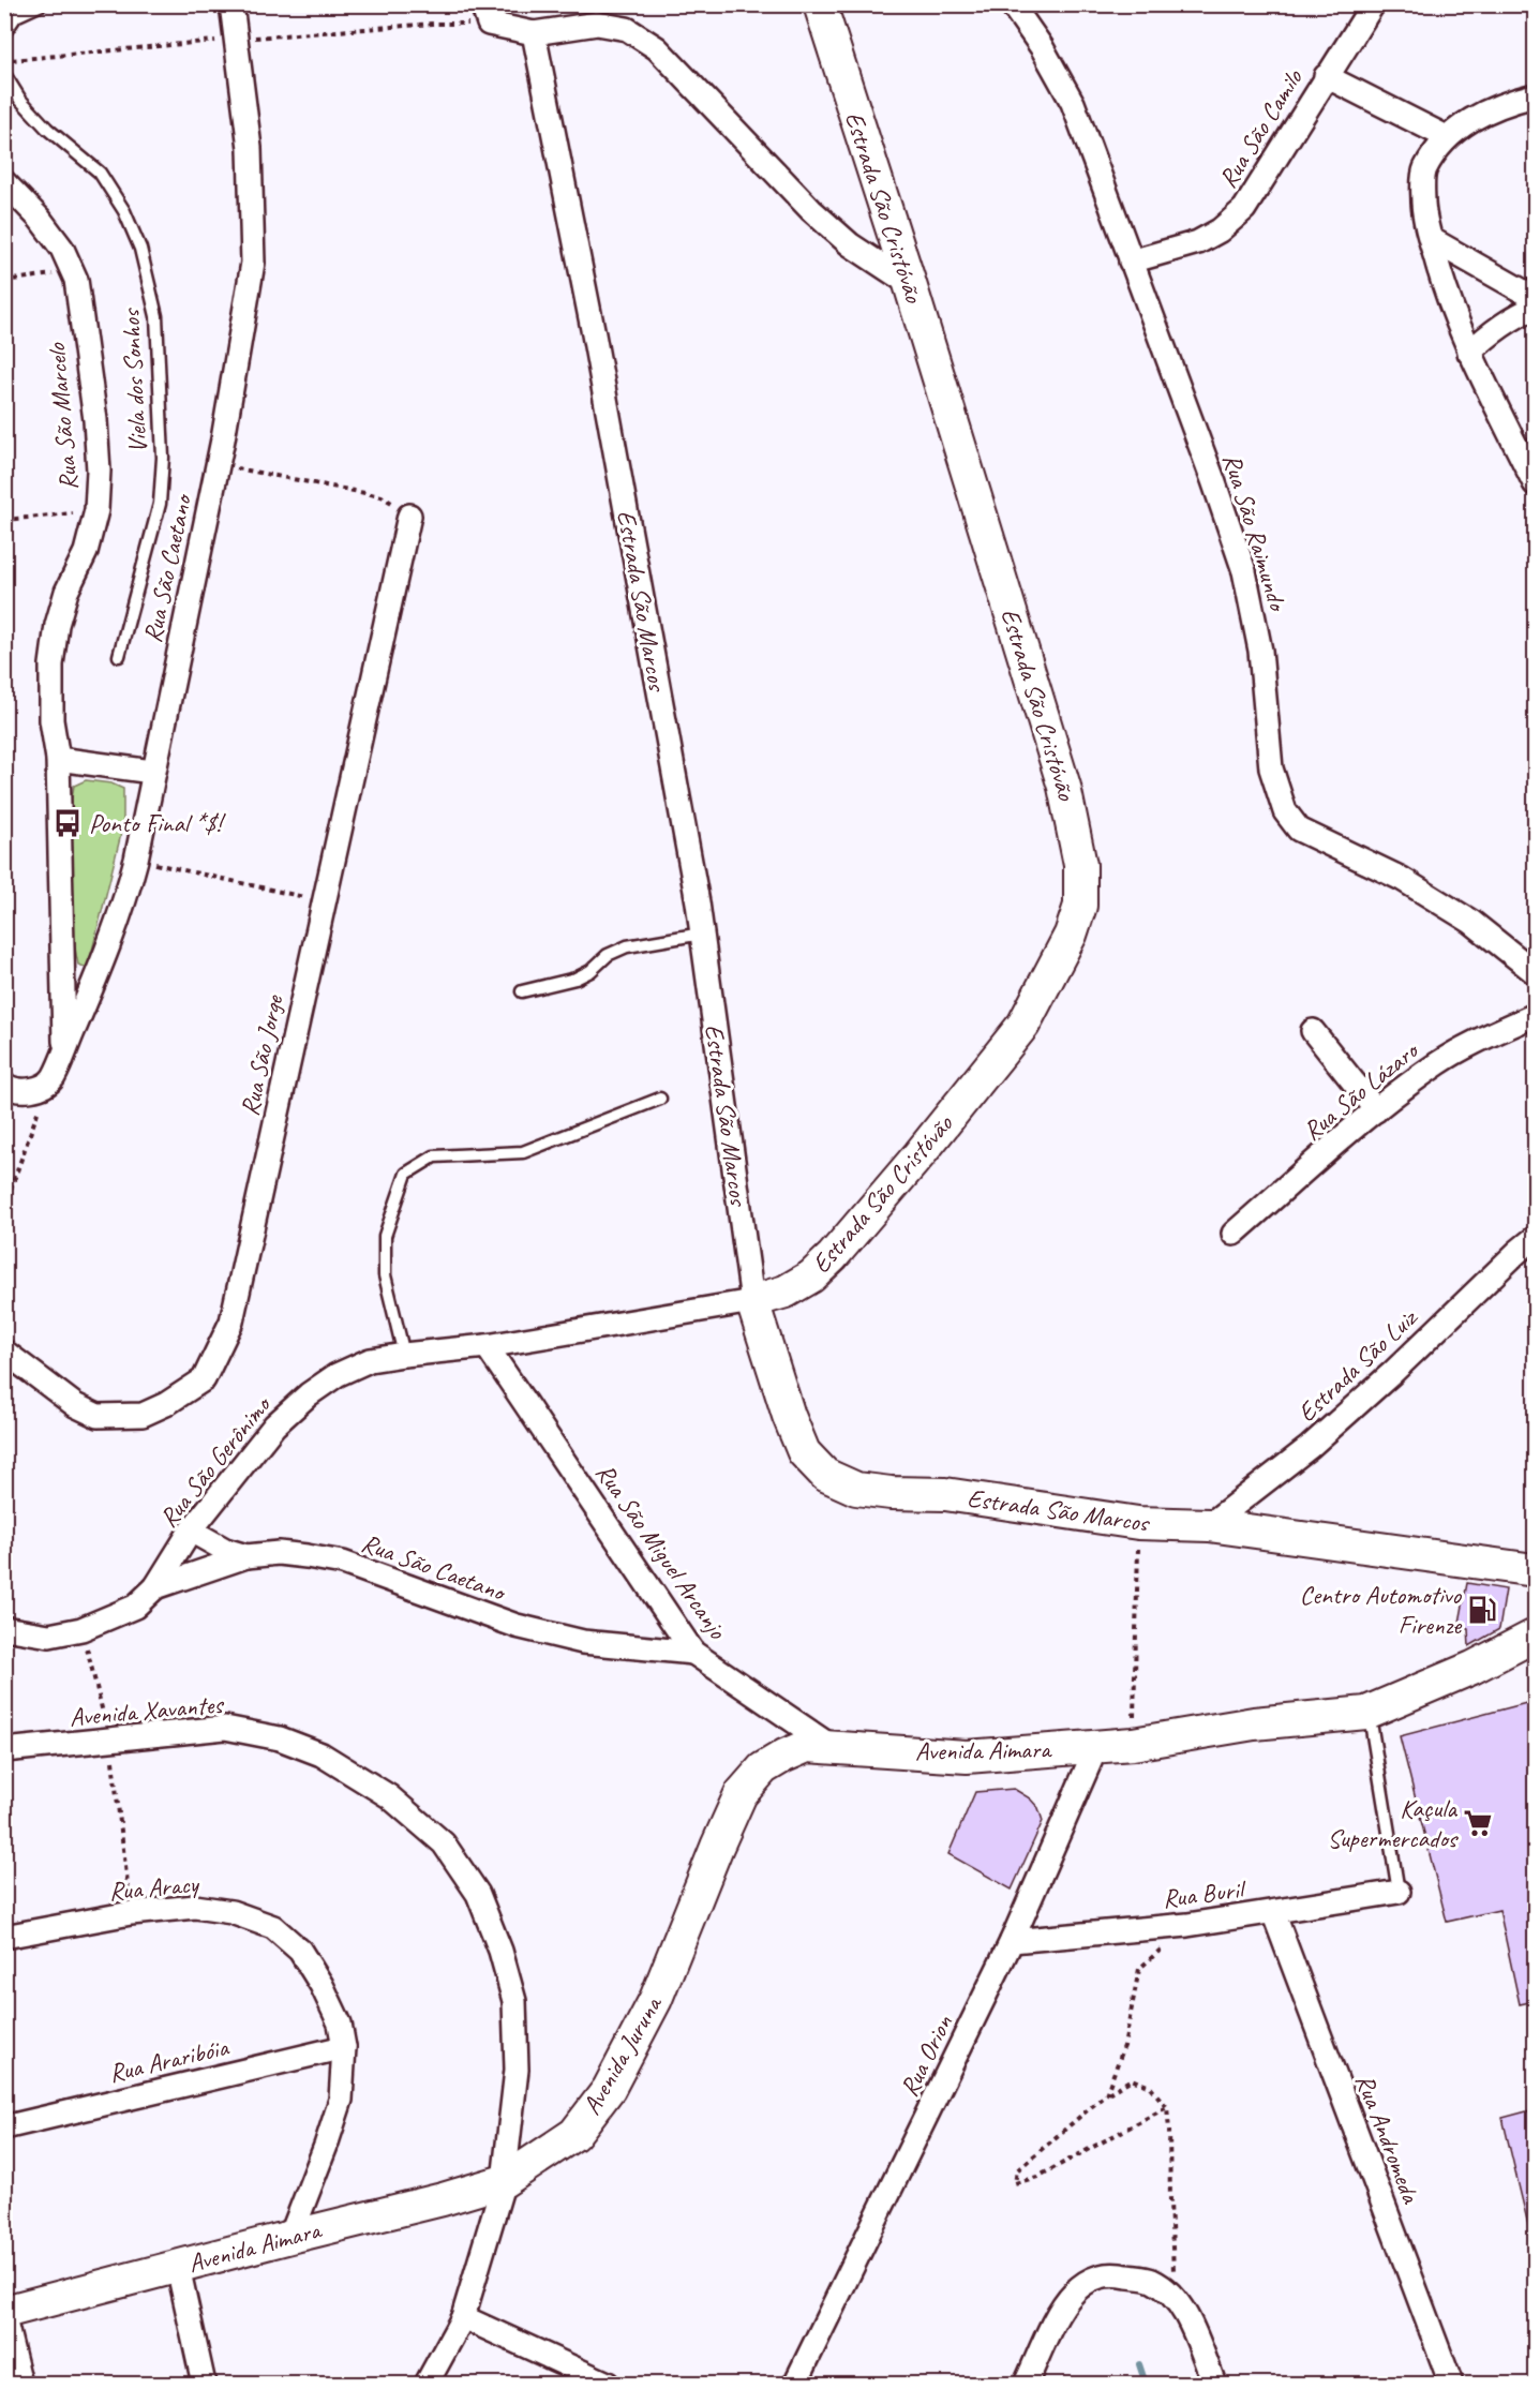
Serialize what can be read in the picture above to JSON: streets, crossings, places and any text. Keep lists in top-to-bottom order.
{
  "streets": {
    "street": [
      "Rua São Camilo",
      "Estrada São Cristóvão",
      "Rua São Marcelo",
      "Rua São Raimundo",
      "Rua São Caetano",
      "Estrada São Marcos",
      "Rua São Jorge",
      "Rua São Lázaro",
      "Estrada São Luiz",
      "Rua São Gerônimo",
      "Rua São Miguel Arcanjo",
      "Avenida Xavantes",
      "Avenida Aimara",
      "Rua Aracy",
      "Rua Buril",
      "Avenida Juruna",
      "Rua Orion",
      "Rua Araribóia",
      "Rua Andromeda"
    ],
    "lane": ["Viela dos Sonhos"]
  },
  "crossings": [
    ["Rua São Camilo", "Rua São Raimundo"],
    ["Estrada São Cristóvão", "Estrada São Marcos"],
    ["Estrada São Cristóvão", "Rua São Gerônimo"],
    ["Rua São Marcelo", "Rua São Caetano"],
    ["Rua São Caetano", "Rua São Gerônimo"],
    ["Rua São Caetano", "Rua São Miguel Arcanjo"],
    ["Estrada São Marcos", "Estrada São Luiz"],
    ["Estrada São Marcos", "Rua São Gerônimo"],
    ["Rua São Gerônimo", "Rua São Miguel Arcanjo"],
    ["Rua São Miguel Arcanjo", "Avenida Aimara"],
    ["Rua São Miguel Arcanjo", "Avenida Juruna"],
    ["Avenida Xavantes", "Avenida Aimara"],
    ["Avenida Xavantes", "Avenida Juruna"],
    ["Avenida Aimara", "Rua Aracy"],
    ["Avenida Aimara", "Avenida Juruna"],
    ["Avenida Aimara", "Rua Orion"],
    ["Rua Aracy", "Rua Araribóia"],
    ["Rua Buril", "Rua Orion"],
    ["Rua Buril", "Rua Andromeda"]
  ],
  "places": {
    "bus stop": ["Ponto Final *$!"],
    "fuel station": ["Centro Automotivo Firenze"],
    "supermarket": ["Kaçula Supermercados"]
  }
}
